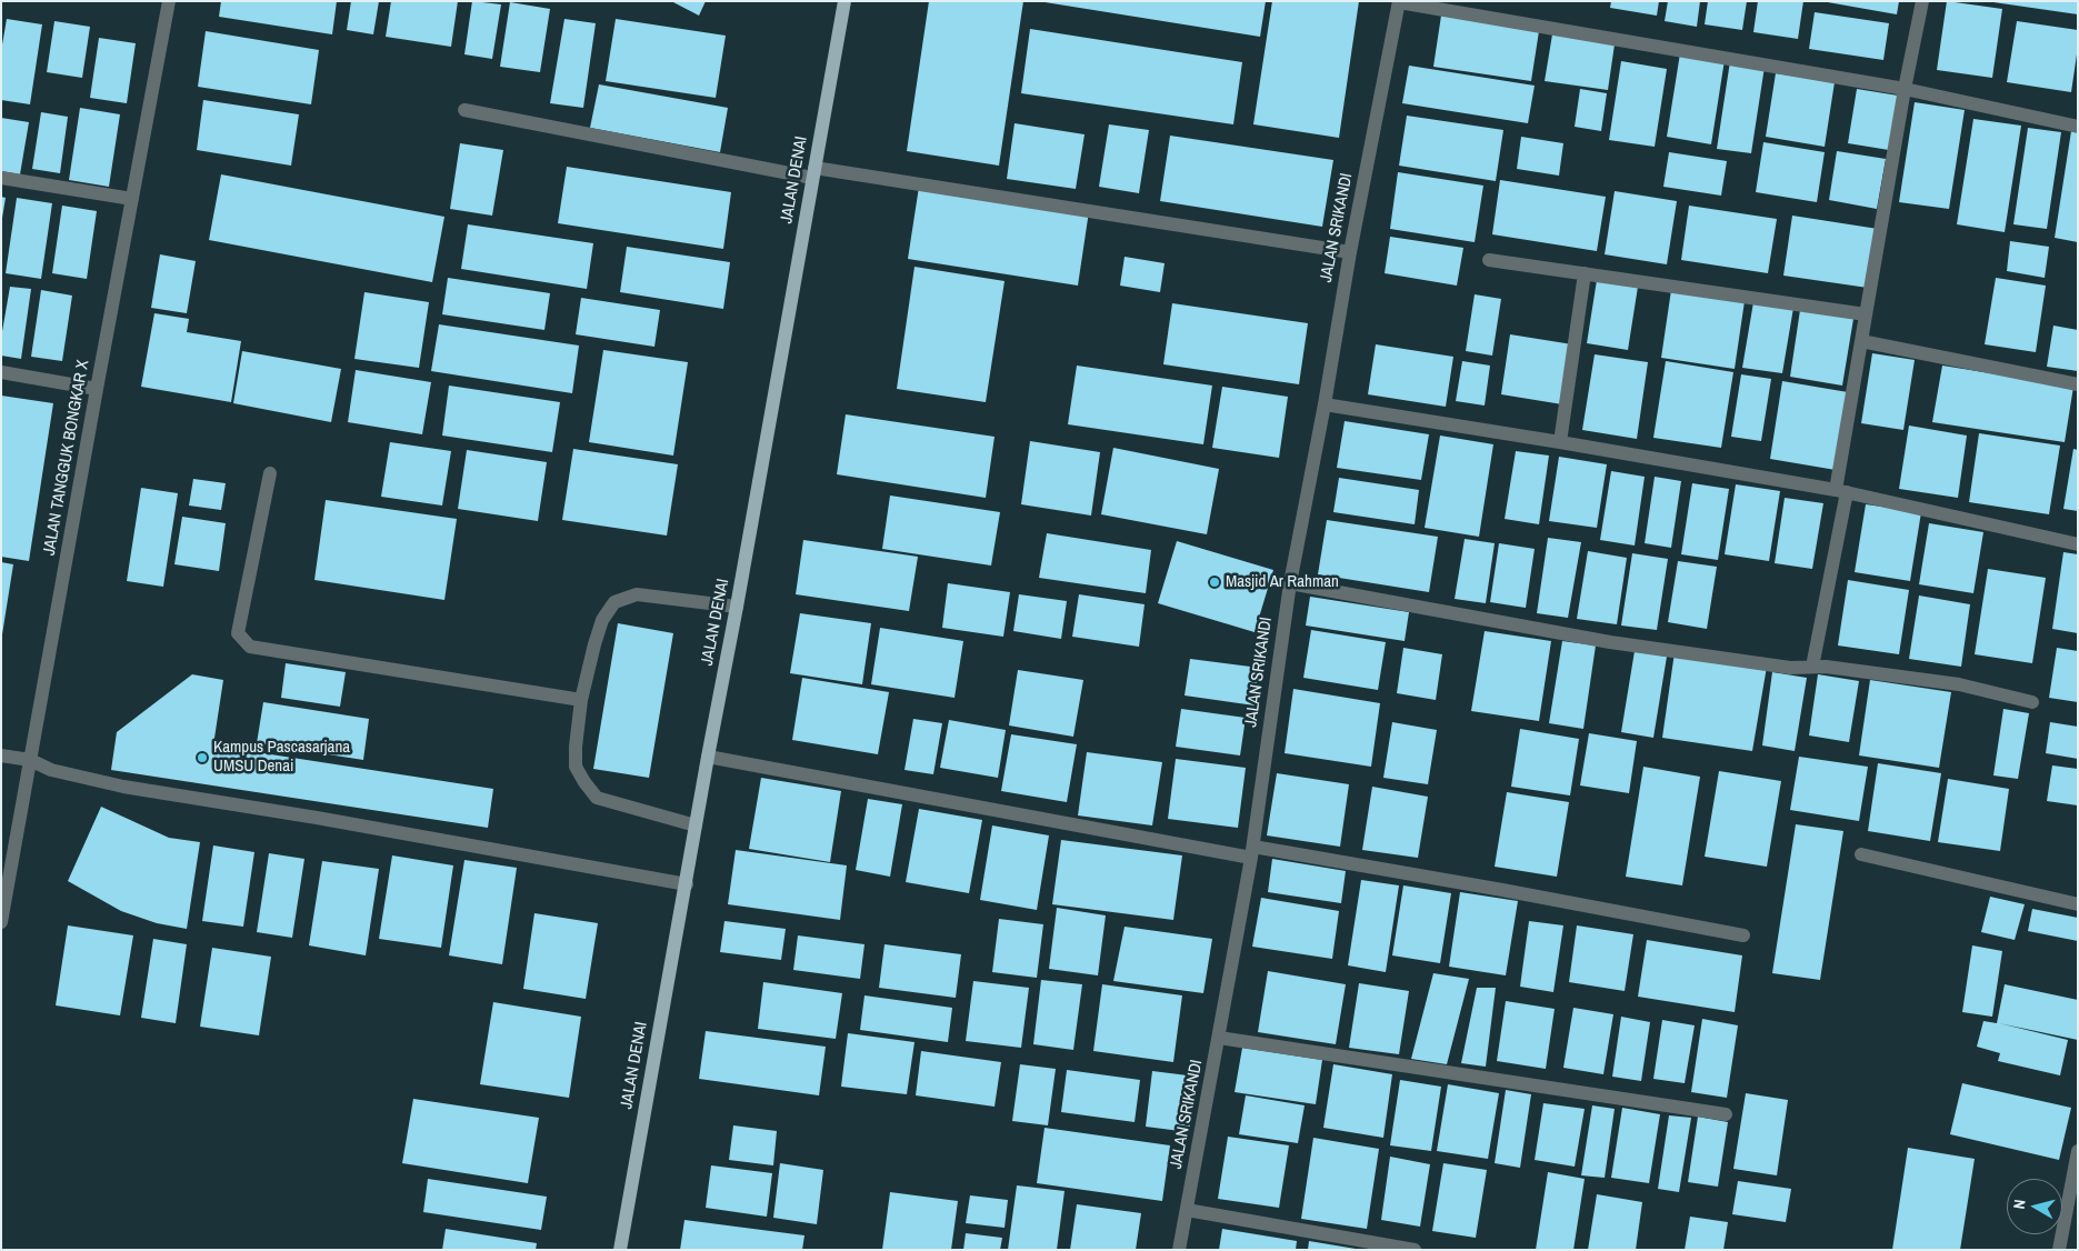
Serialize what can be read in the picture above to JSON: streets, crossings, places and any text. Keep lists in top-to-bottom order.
{
  "streets": {
    "main road": ["JALAN DENAI"],
    "street": ["JALAN SRIKANDI", "JALAN TANGGUK BONGKAR X"]
  },
  "places": ["Masjid Ar Rahman", "Kampus Pascasarjana UMSU Denai"],
  "north": "left"
}
